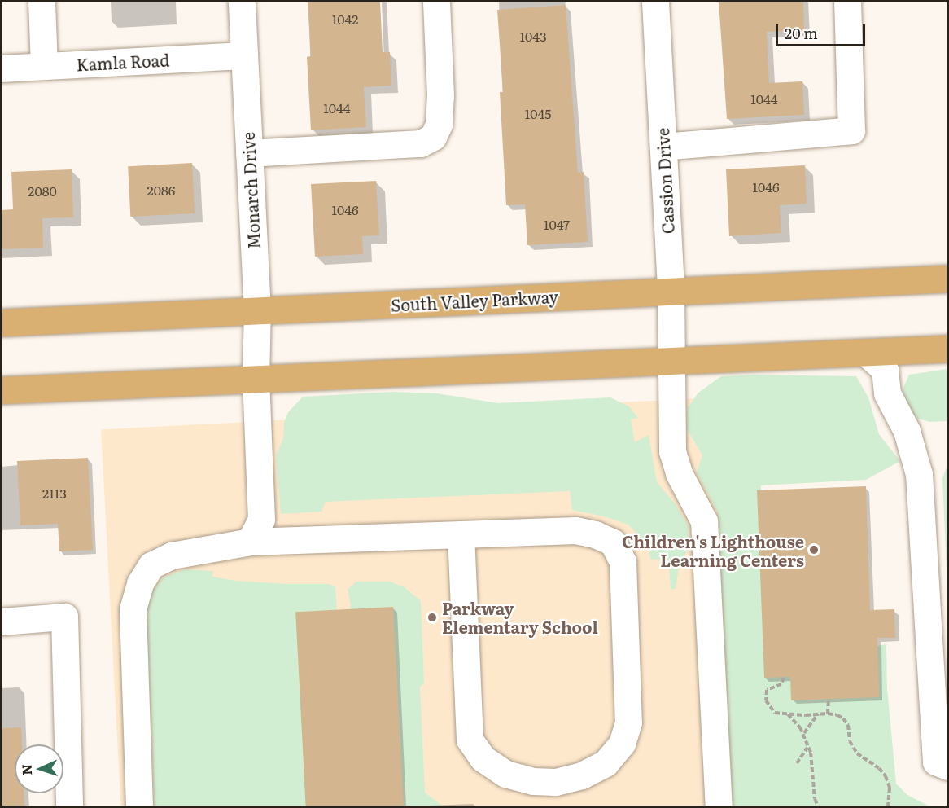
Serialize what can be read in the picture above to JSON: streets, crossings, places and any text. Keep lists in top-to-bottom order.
{
  "streets": {
    "main road": ["South Valley Parkway"],
    "street": ["Kamla Road", "Cassion Drive", "Monarch Drive"]
  },
  "crossings": [
    ["Kamla Road", "Monarch Drive"],
    ["Cassion Drive", "South Valley Parkway"],
    ["Monarch Drive", "South Valley Parkway"]
  ],
  "places": ["Children's Lighthouse Learning Centers", "Parkway Elementary School"],
  "house_numbers": [
    "1042",
    "1043",
    "1044",
    "1044",
    "1045",
    "1046",
    "2086",
    "2080",
    "1046",
    "1047",
    "2113"
  ],
  "scale_bar": "20 m",
  "north": "left"
}
